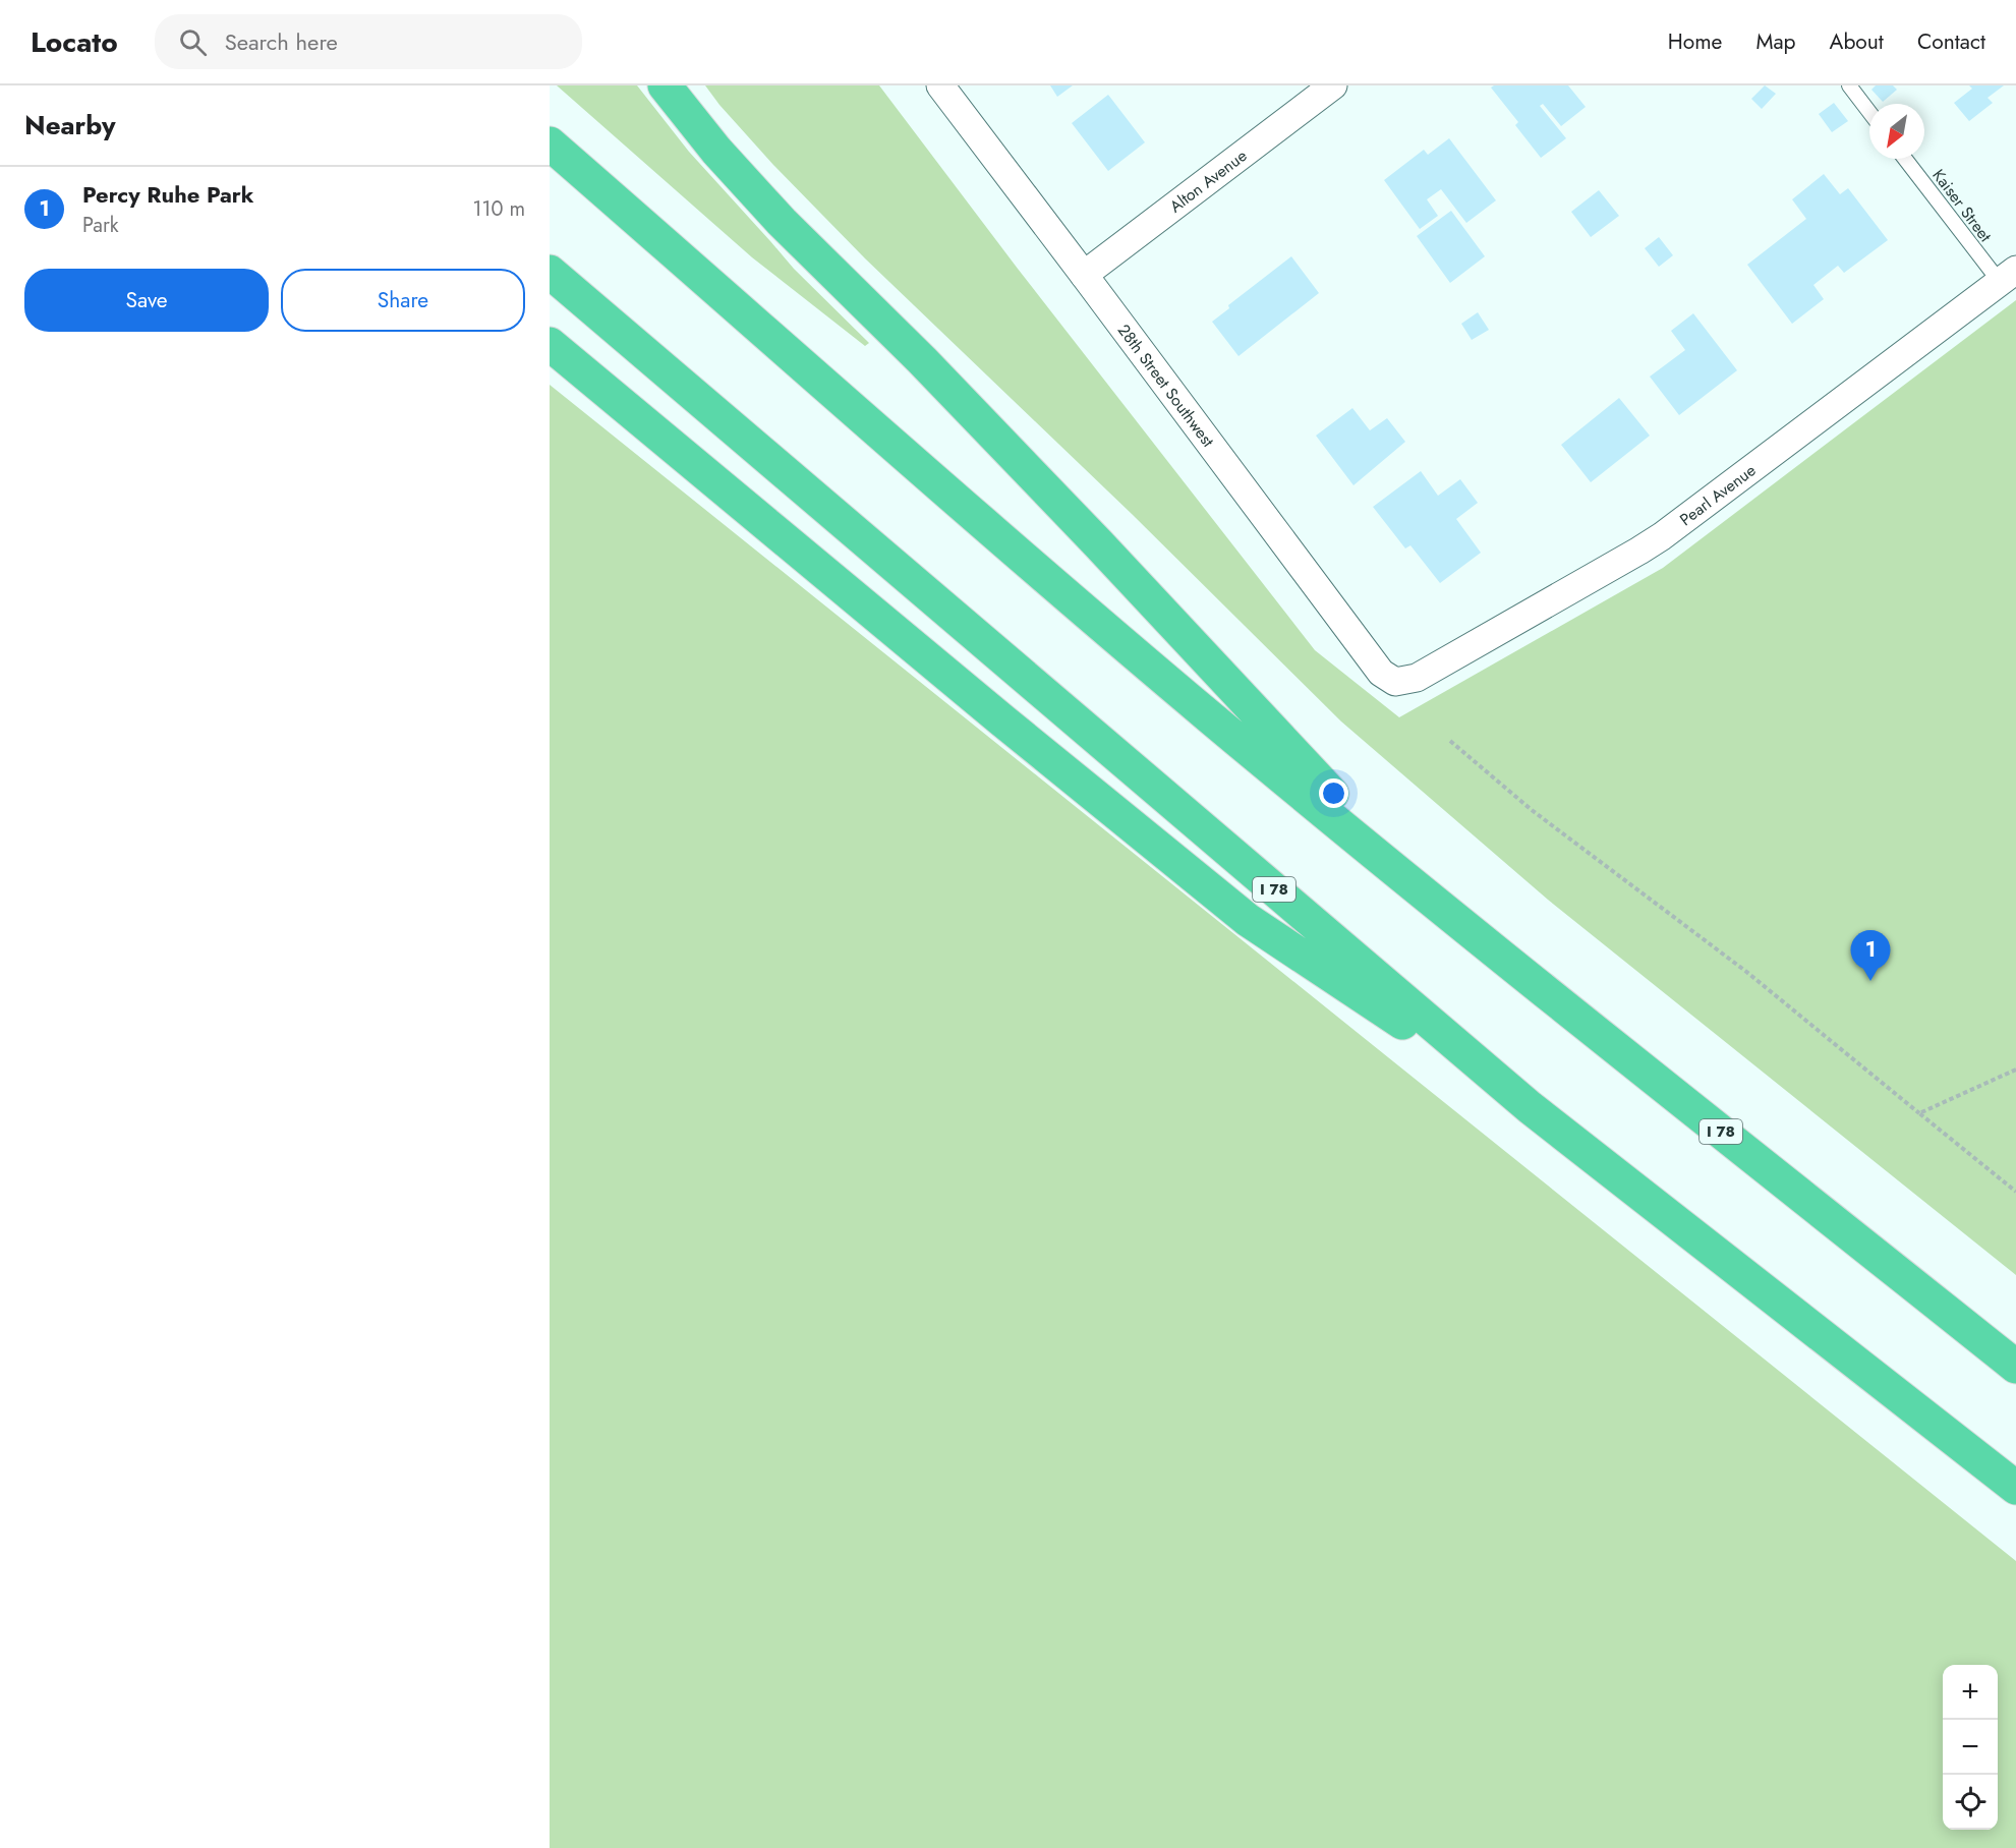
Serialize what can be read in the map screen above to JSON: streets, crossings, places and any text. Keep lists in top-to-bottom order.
{
  "streets": {
    "highway": ["I 78"],
    "street": ["Alton Avenue", "28th Street Southwest", "Pearl Avenue"],
    "lane": ["Kaiser Street"]
  },
  "crossings": [
    ["Alton Avenue", "28th Street Southwest"],
    ["Kaiser Street", "Pearl Avenue"],
    ["28th Street Southwest", "Pearl Avenue"]
  ],
  "north": "bottom left",
  "page": {
    "header": "Locato",
    "search": "Search here",
    "nav": [
      "Home",
      "Map",
      "About",
      "Contact"
    ],
    "heading": "Nearby",
    "list": [
      {
        "mark": "1",
        "name": "Percy Ruhe Park",
        "note": "Park",
        "value": "110 m"
      }
    ],
    "buttons": ["Save", "Share"],
    "pins": "1",
    "map_buttons": ["+", "−"]
  }
}
